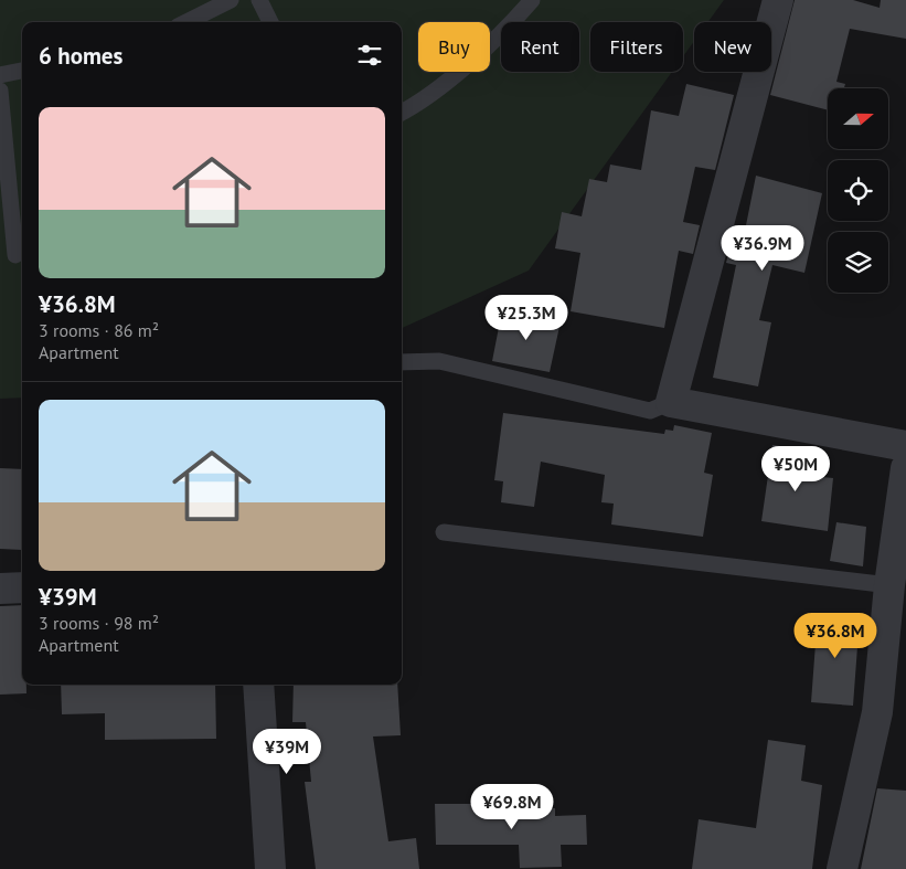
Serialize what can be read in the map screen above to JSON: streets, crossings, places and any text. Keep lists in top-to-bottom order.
{
  "north": "right",
  "page": {
    "chip": [
      "Buy",
      "Rent",
      "Filters",
      "New"
    ],
    "heading": "6 homes",
    "list": [
      {
        "name": "¥36.8M",
        "note": "3 rooms · 86 m² · Apartment"
      },
      {
        "name": "¥39M",
        "note": "3 rooms · 98 m² · Apartment"
      }
    ],
    "price": [
      "¥36.9M",
      "¥25.3M",
      "¥50M",
      "¥36.8M",
      "¥39M",
      "¥69.8M"
    ]
  }
}
